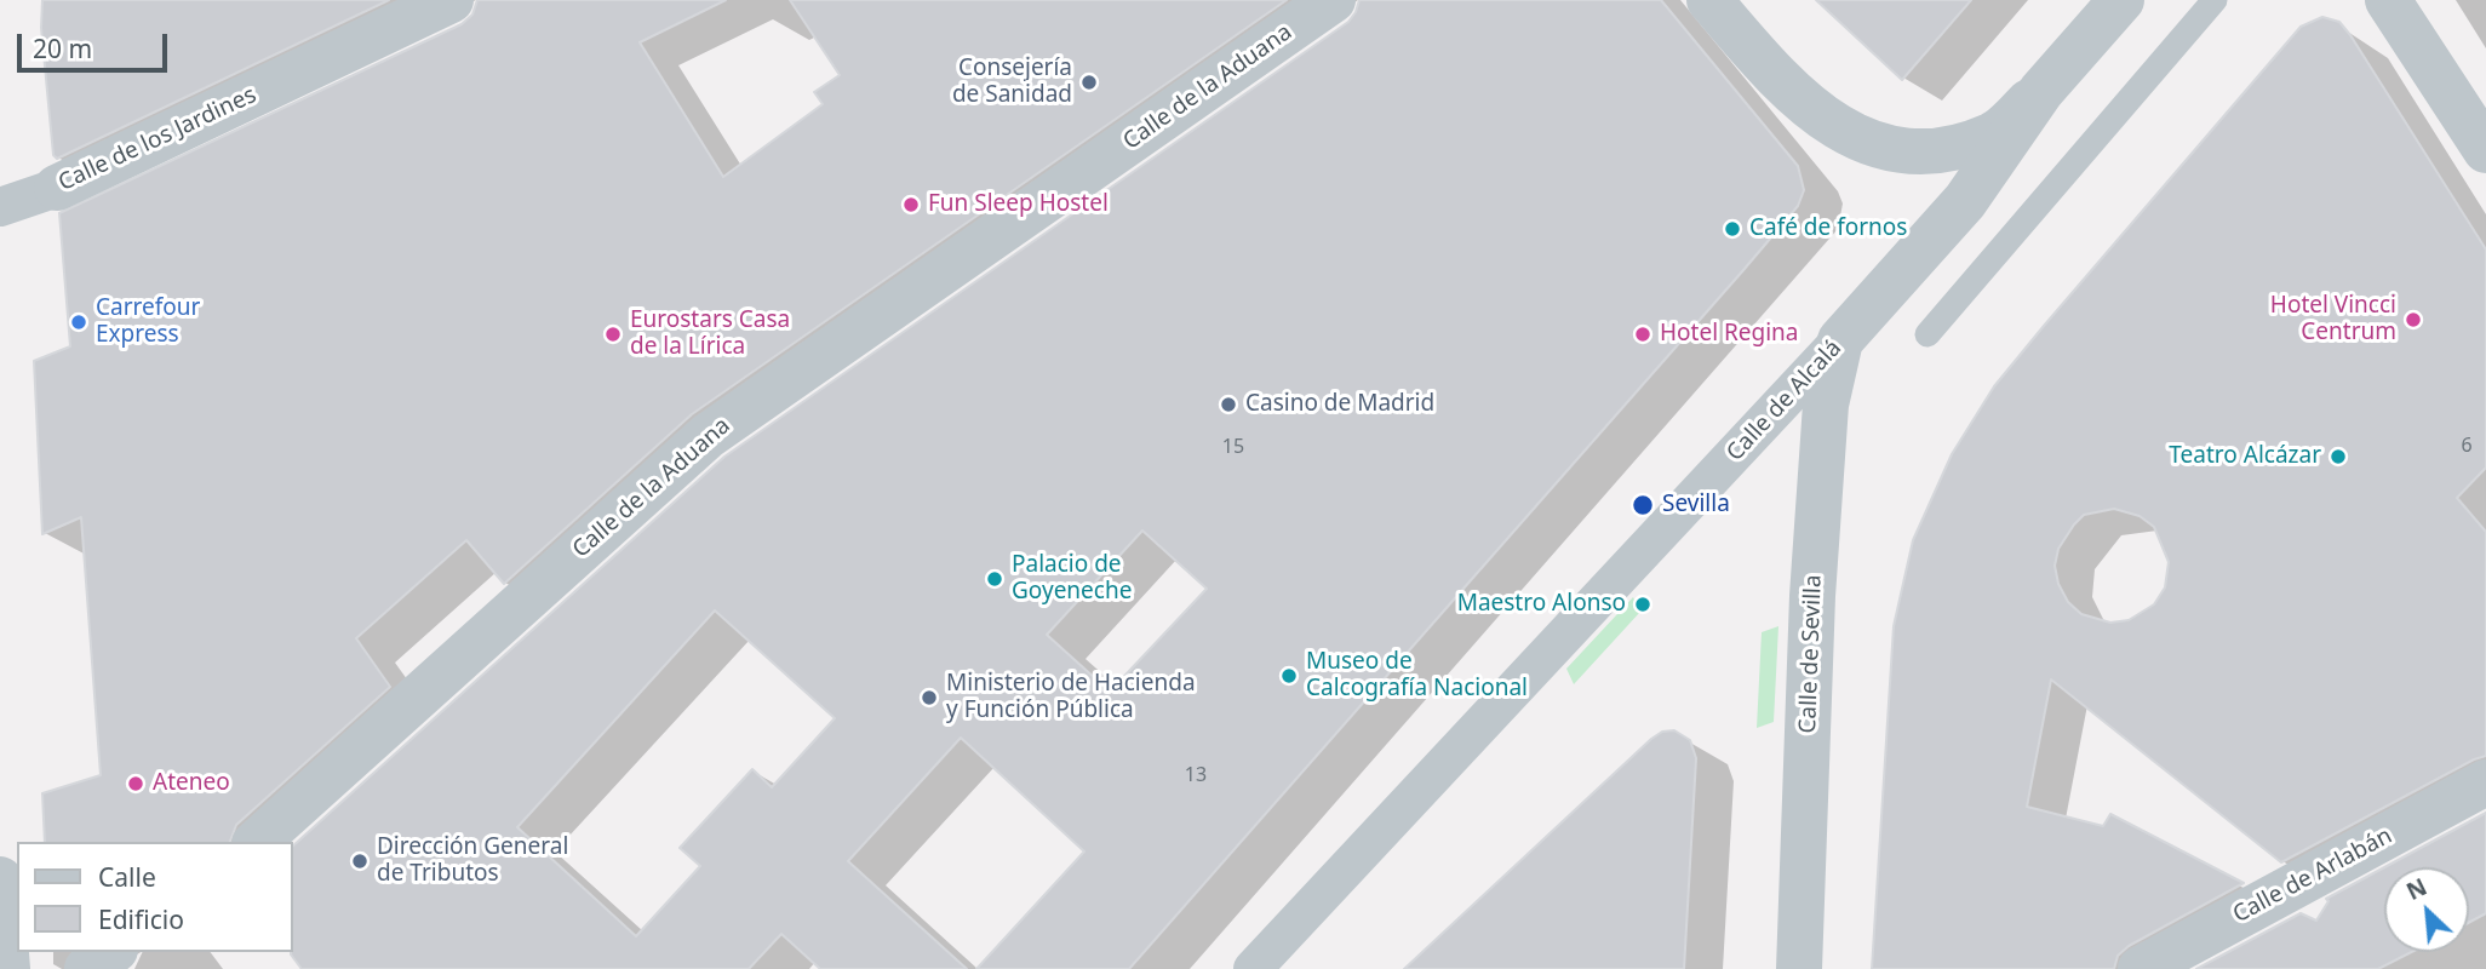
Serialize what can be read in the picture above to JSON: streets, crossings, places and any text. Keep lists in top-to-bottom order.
{
  "streets": {
    "street": [
      "Calle de la Aduana",
      "Calle de los Jardines",
      "Calle de Alcalá",
      "Calle de Sevilla",
      "Calle de Arlabán"
    ]
  },
  "crossings": [
    ["Calle de Alcalá", "Calle de Sevilla"]
  ],
  "places": [
    "Consejería de Sanidad",
    "Fun Sleep Hostel",
    "Café de fornos",
    "Hotel Vincci Centrum",
    "Carrefour Express",
    "Eurostars Casa de la Lírica",
    "Hotel Regina",
    "Casino de Madrid",
    "Teatro Alcázar",
    "Sevilla",
    "Palacio de Goyeneche",
    "Maestro Alonso",
    "Museo de Calcografía Nacional",
    "Ministerio de Hacienda y Función Pública",
    "Ateneo",
    "Dirección General de Tributos"
  ],
  "house_numbers": ["6", "15", "13"],
  "legend": ["Calle", "Edificio"],
  "scale_bar": "20 m",
  "north": "top left"
}
